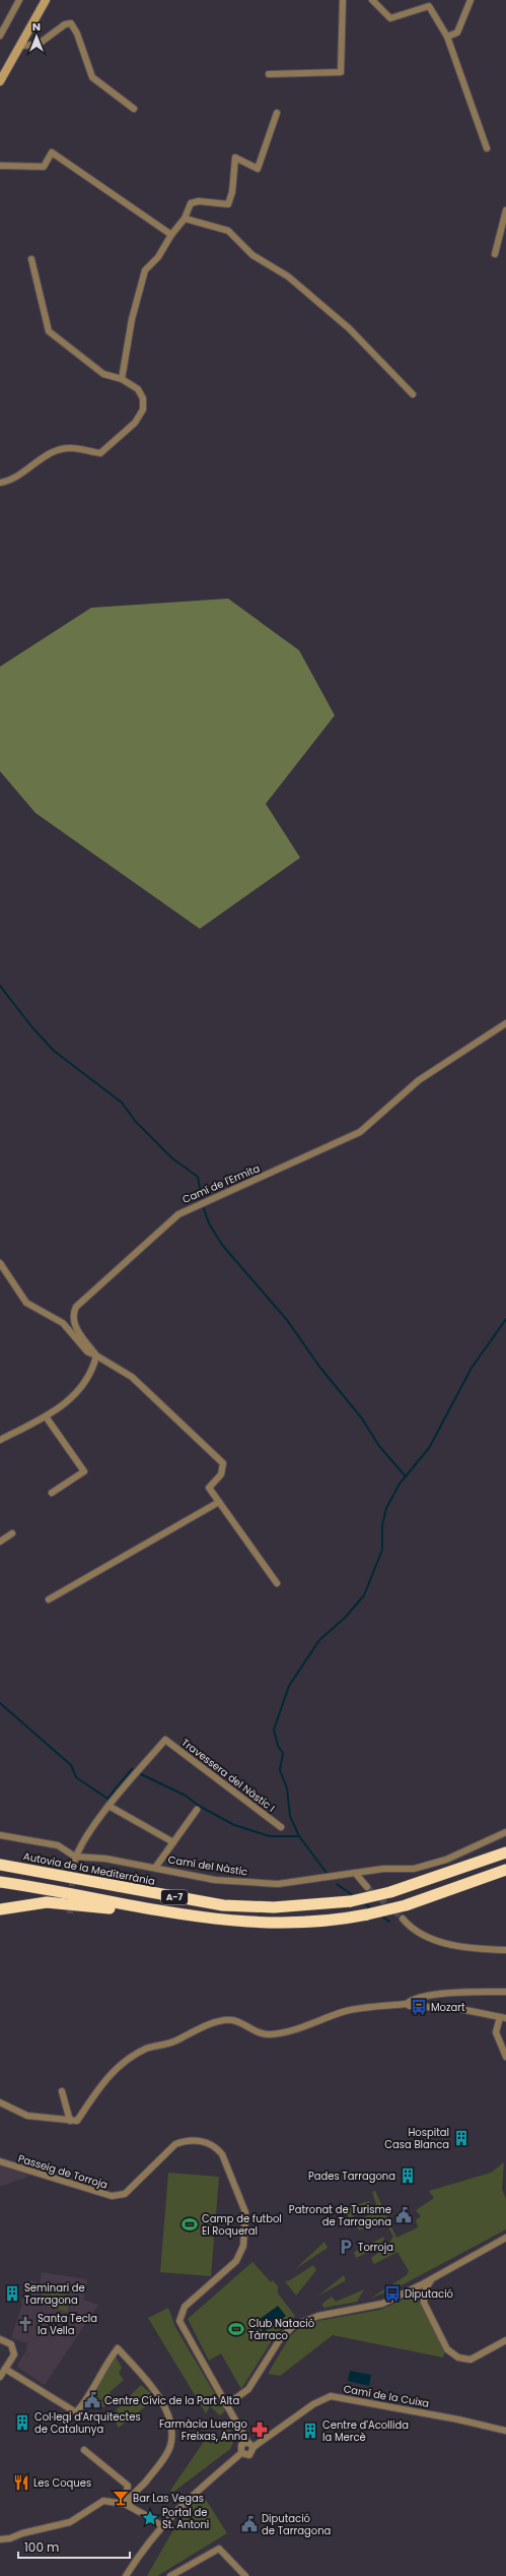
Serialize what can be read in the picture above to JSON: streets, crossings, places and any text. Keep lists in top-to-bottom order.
{
  "streets": {
    "highway": ["Autovia de la Mediterrània", "A-7"],
    "street": [
      "Camí de l'Ermita",
      "Travessera del Nàstic I",
      "Camí del Nàstic",
      "Passeig de Torroja",
      "Camí de la Cuixa"
    ]
  },
  "crossings": [
    ["Travessera del Nàstic I", "Camí del Nàstic"],
    ["Passeig de Torroja", "Camí de la Cuixa"]
  ],
  "places": {
    "bus stop": ["Mozart", "Diputació"],
    "building": [
      "Hospital Casa Blanca",
      "Pades Tarragona",
      "Seminari de Tarragona",
      "Col·legi d'Arquitectes de Catalunya",
      "Centre d'Acollida la Mercè"
    ],
    "public building": ["Patronat de Turisme de Tarragona", "Centre Cívic de la Part Alta", "Diputació de Tarragona"],
    "sports": ["Camp de futbol El Roqueral", "Club Natació Tàrraco"],
    "parking": ["Torroja"],
    "church": ["Santa Tecla la Vella"],
    "pharmacy": ["Farmàcia Luengo Freixas, Anna"],
    "restaurant": ["Les Coques"],
    "bar": ["Bar Las Vegas"],
    "place": ["Portal de St. Antoni"]
  },
  "scale_bar": "100 m",
  "north": "top"
}
